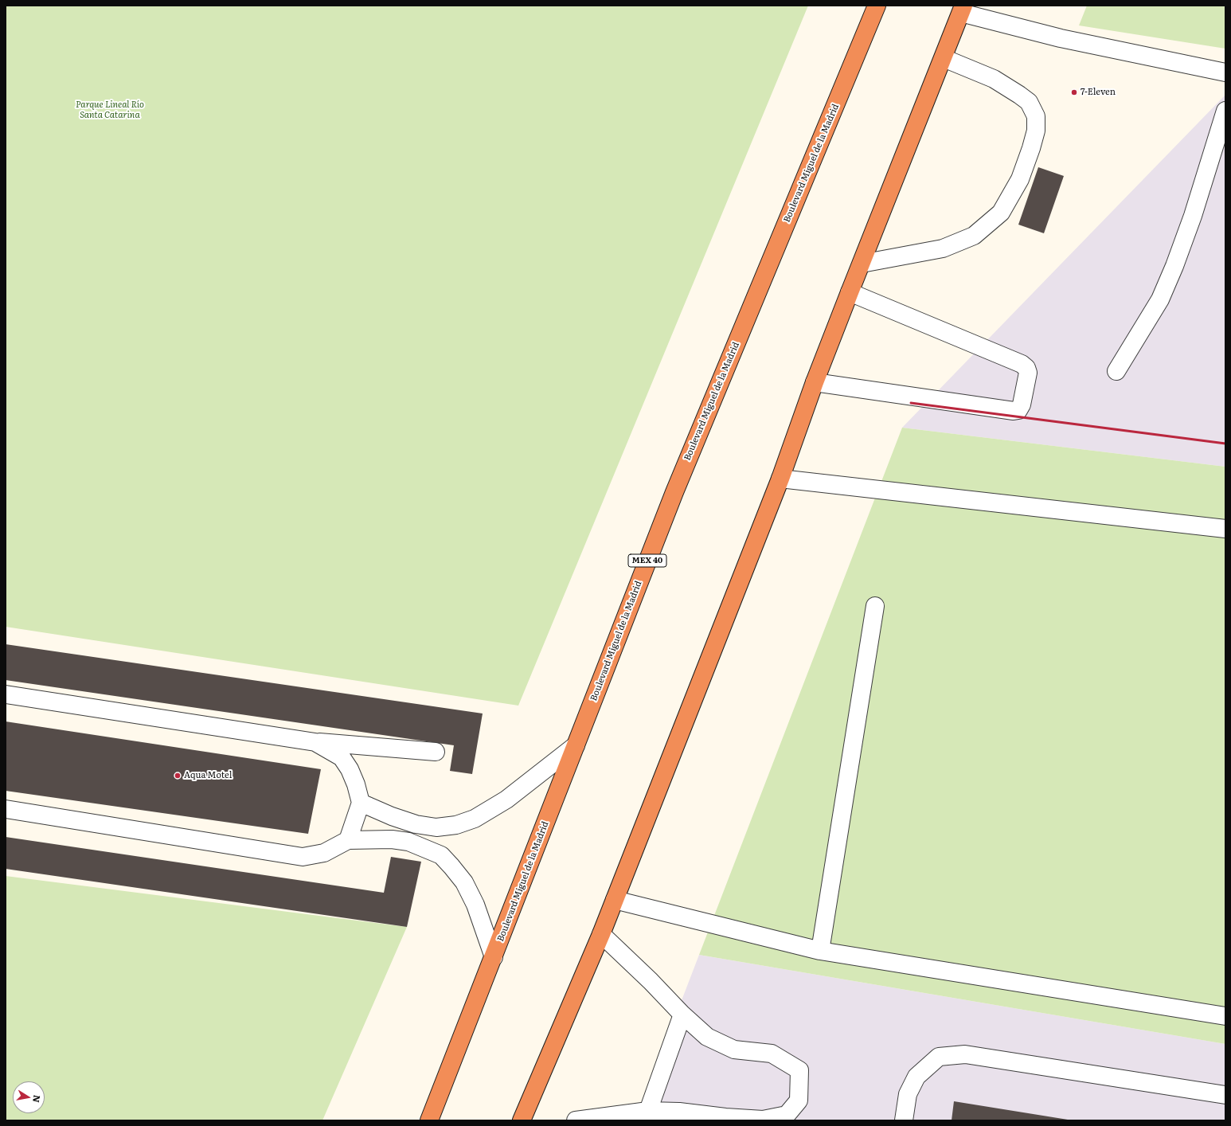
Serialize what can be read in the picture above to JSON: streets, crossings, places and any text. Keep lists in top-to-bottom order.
{
  "streets": {
    "highway": ["Boulevard Miguel de la Madrid", "MEX 40"]
  },
  "parks": ["Parque Lineal Río Santa Catarina"],
  "places": ["7-Eleven", "Aqua Motel"],
  "north": "right"
}
